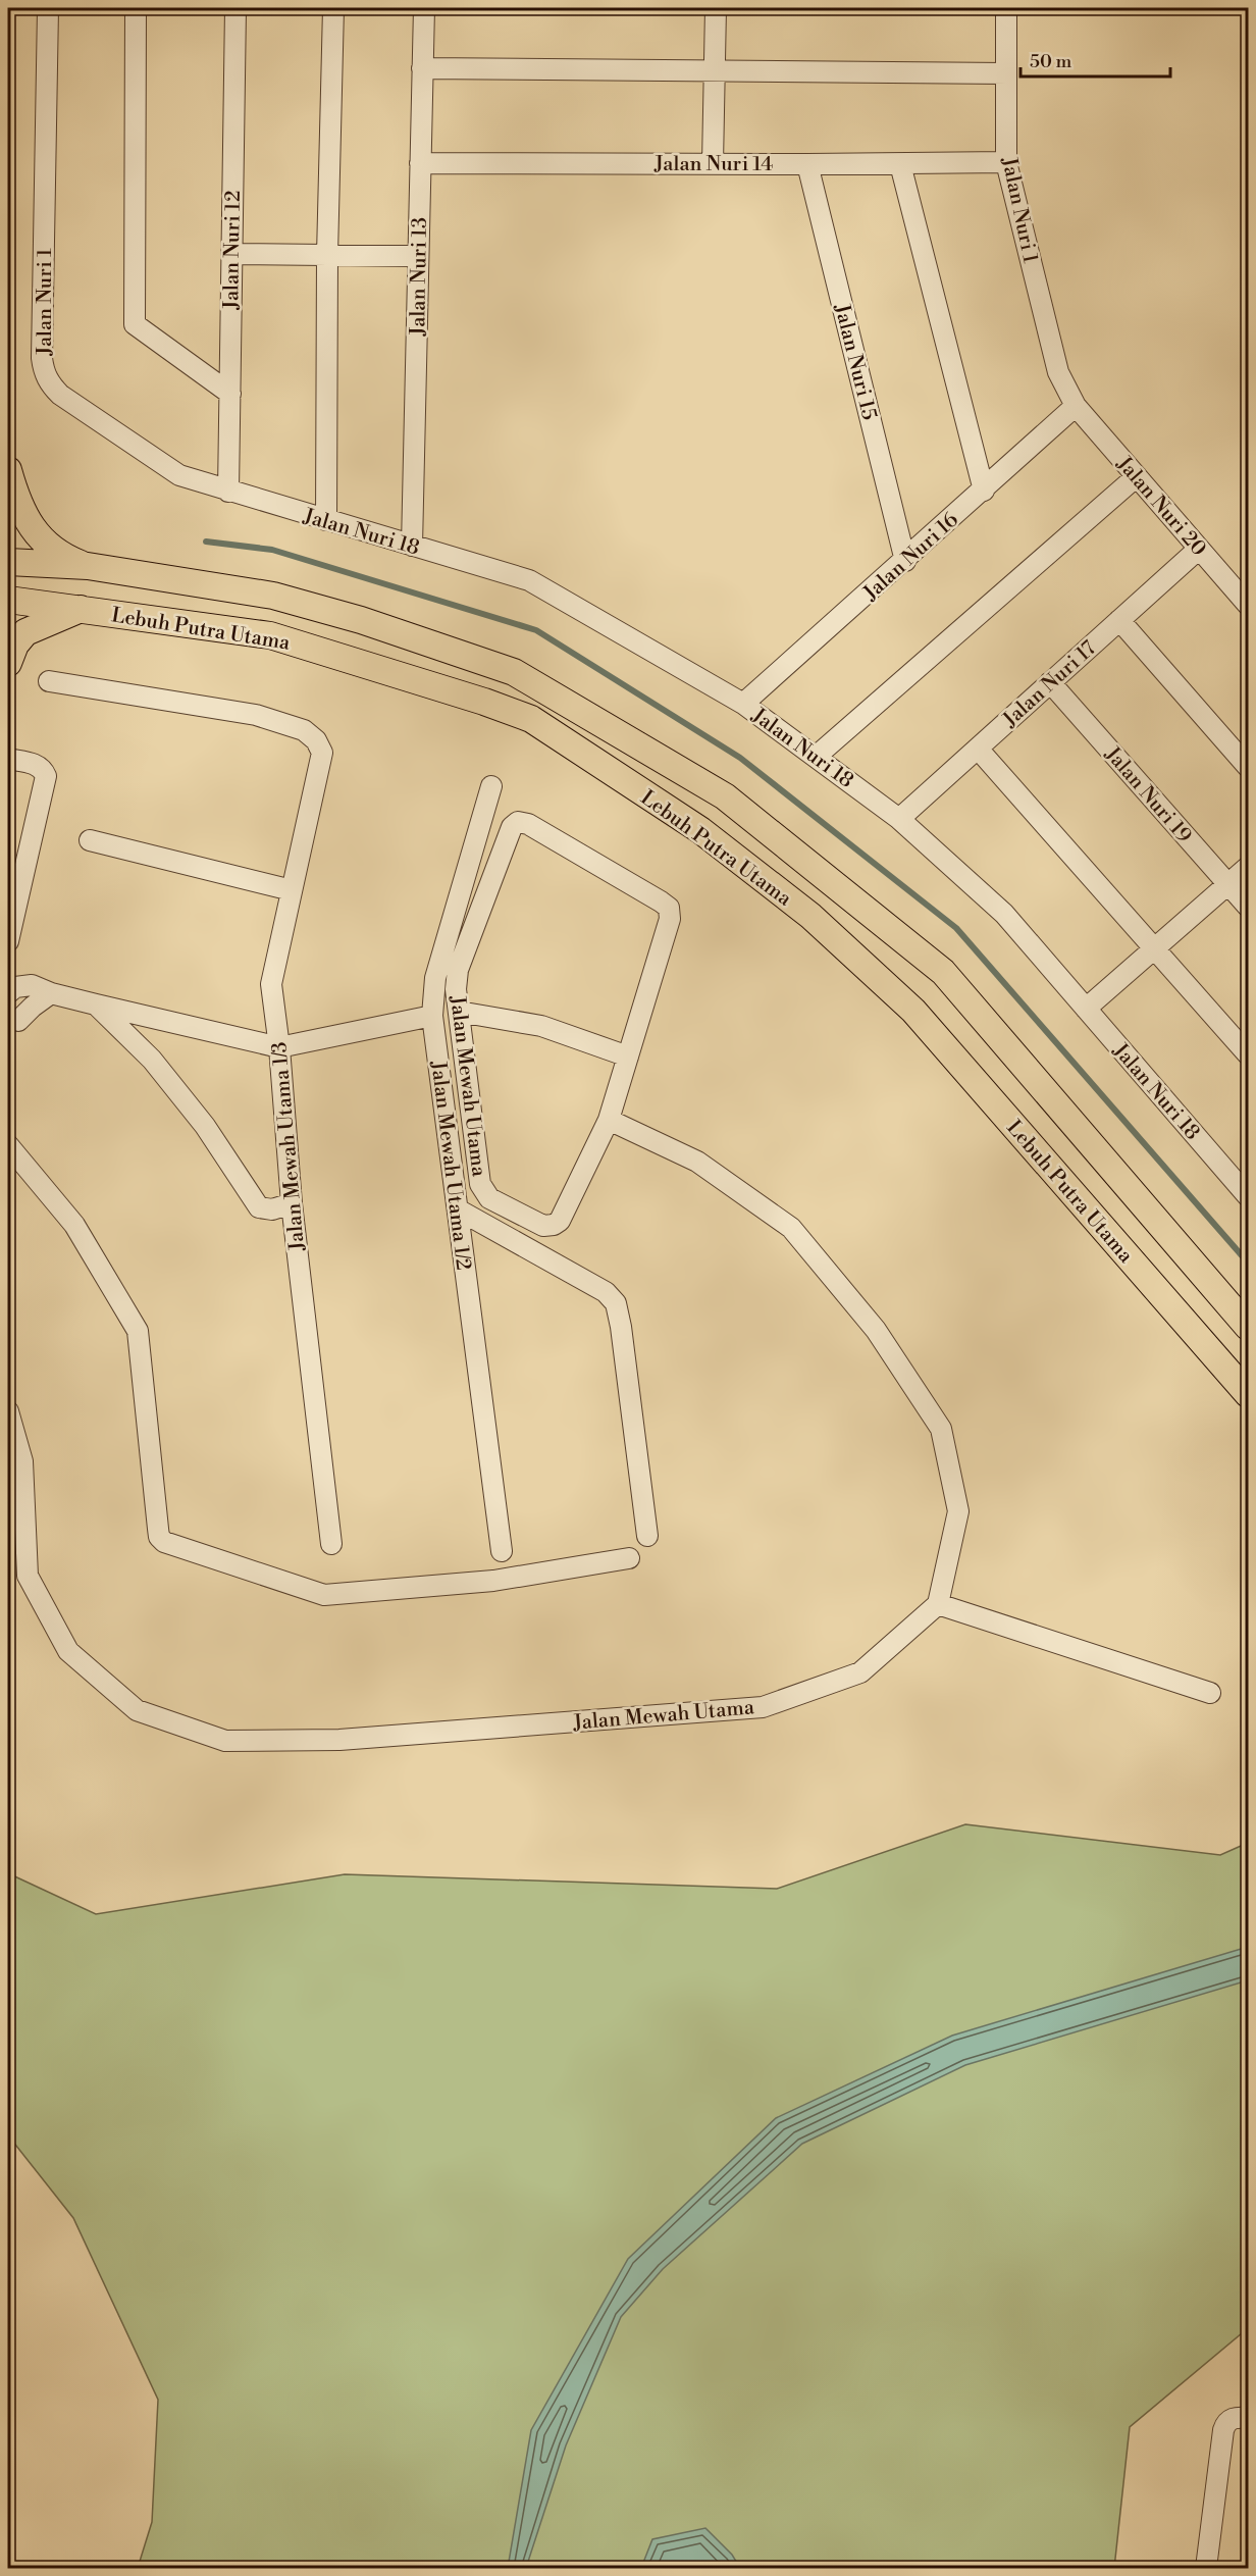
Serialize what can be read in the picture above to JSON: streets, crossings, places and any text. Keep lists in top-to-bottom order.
{
  "streets": {
    "main road": ["Lebuh Putra Utama"],
    "street": [
      "Jalan Nuri 14",
      "Jalan Nuri 1",
      "Jalan Nuri 12",
      "Jalan Nuri 13",
      "Jalan Nuri 15",
      "Jalan Nuri 20",
      "Jalan Nuri 18",
      "Jalan Nuri 16",
      "Jalan Nuri 17",
      "Jalan Nuri 19",
      "Jalan Mewah Utama",
      "Jalan Mewah Utama 1/3",
      "Jalan Mewah Utama 1/2"
    ]
  },
  "crossings": [
    ["Jalan Nuri 14", "Jalan Nuri 1"],
    ["Jalan Nuri 14", "Jalan Nuri 13"],
    ["Jalan Nuri 14", "Jalan Nuri 15"],
    ["Jalan Nuri 1", "Jalan Nuri 12"],
    ["Jalan Nuri 1", "Jalan Nuri 20"],
    ["Jalan Nuri 1", "Jalan Nuri 18"],
    ["Jalan Nuri 1", "Jalan Nuri 16"],
    ["Jalan Nuri 12", "Jalan Nuri 18"],
    ["Jalan Nuri 13", "Jalan Nuri 18"],
    ["Jalan Nuri 15", "Jalan Nuri 16"],
    ["Jalan Nuri 20", "Jalan Nuri 16"],
    ["Jalan Nuri 20", "Jalan Nuri 17"],
    ["Jalan Nuri 18", "Jalan Nuri 16"],
    ["Jalan Nuri 18", "Jalan Nuri 17"],
    ["Jalan Nuri 17", "Jalan Nuri 19"]
  ],
  "scale_bar": "50 m"
}
